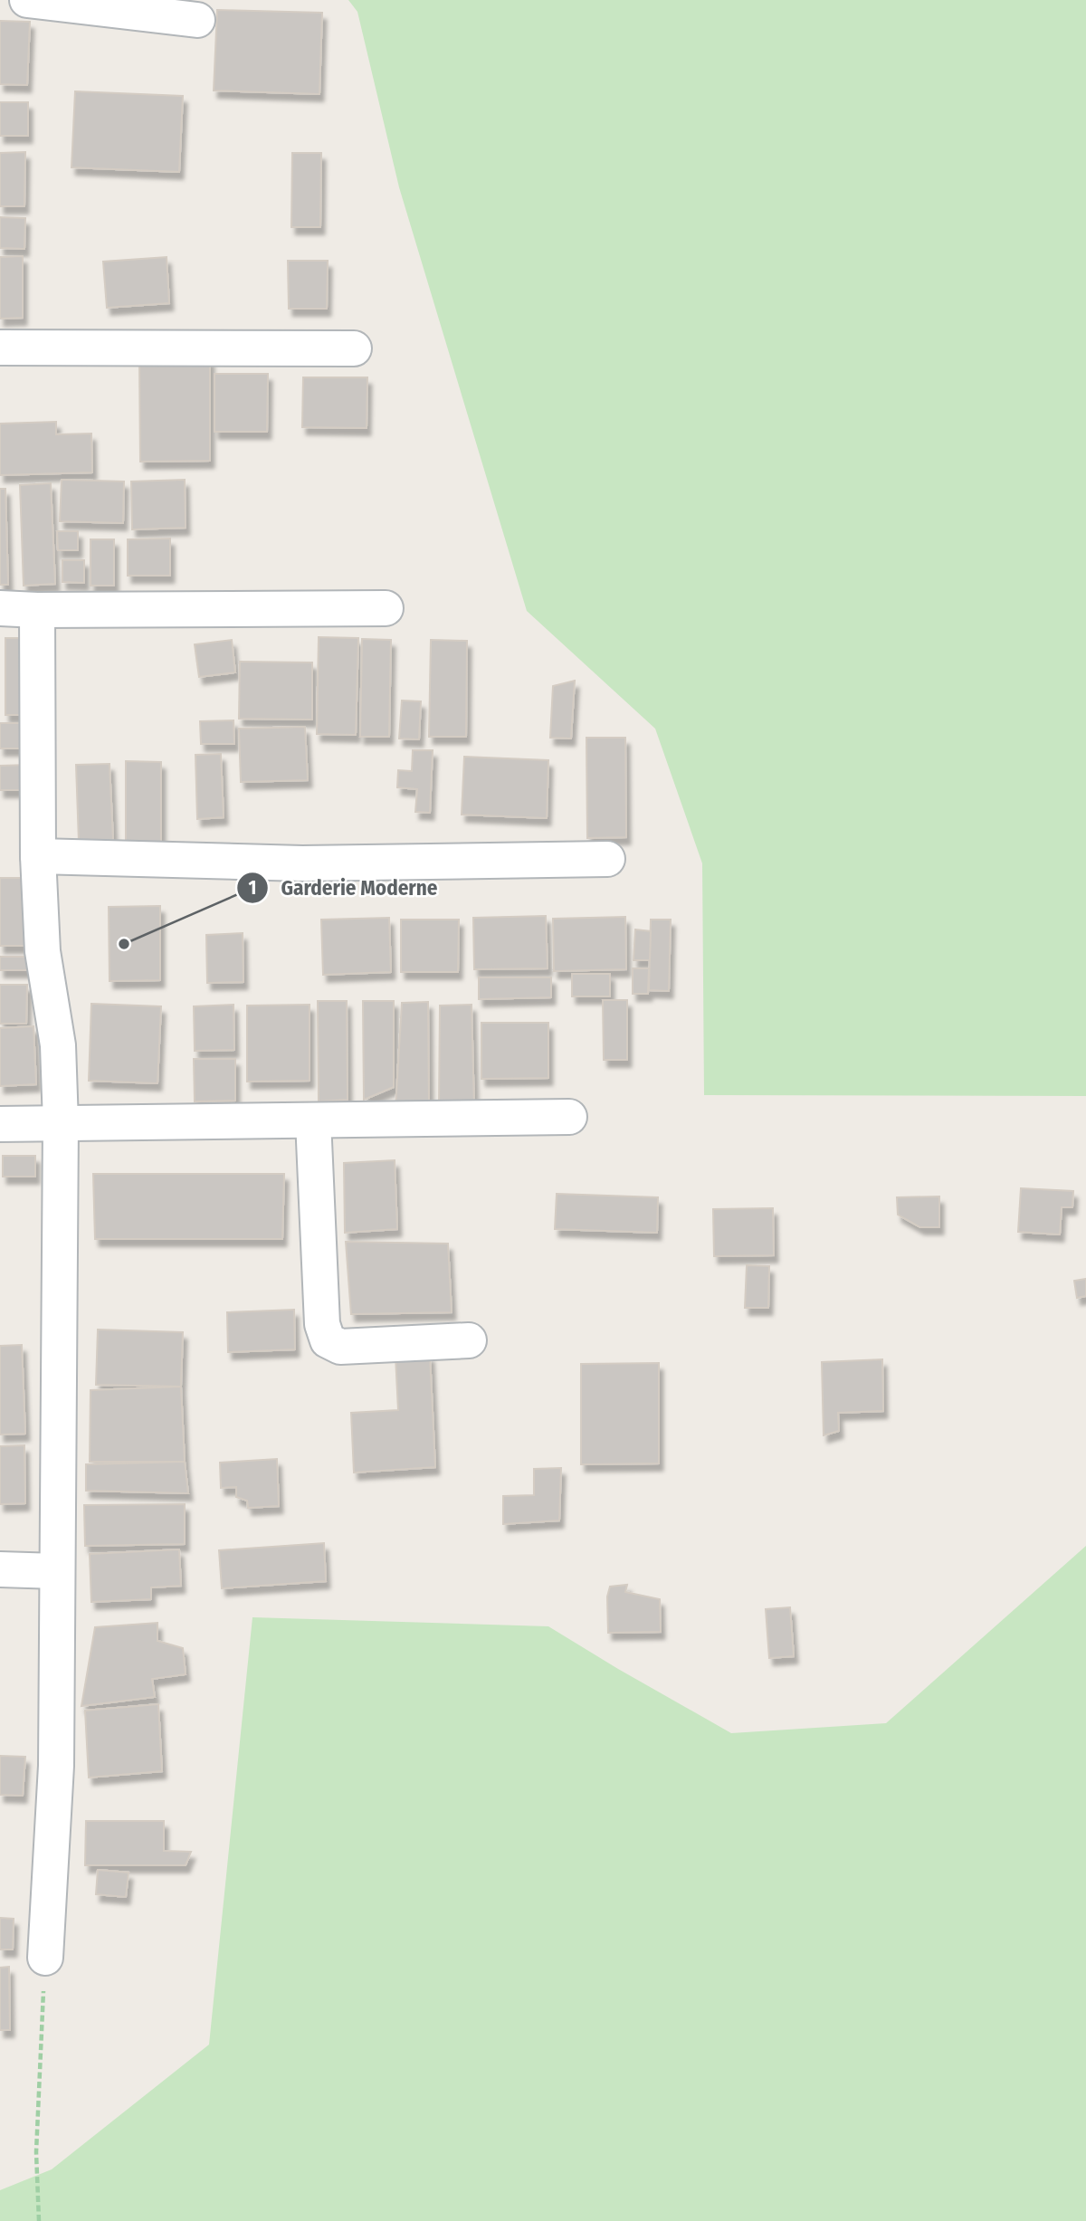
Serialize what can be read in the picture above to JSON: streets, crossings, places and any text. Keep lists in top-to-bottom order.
{
  "places": ["Garderie Moderne"]
}
